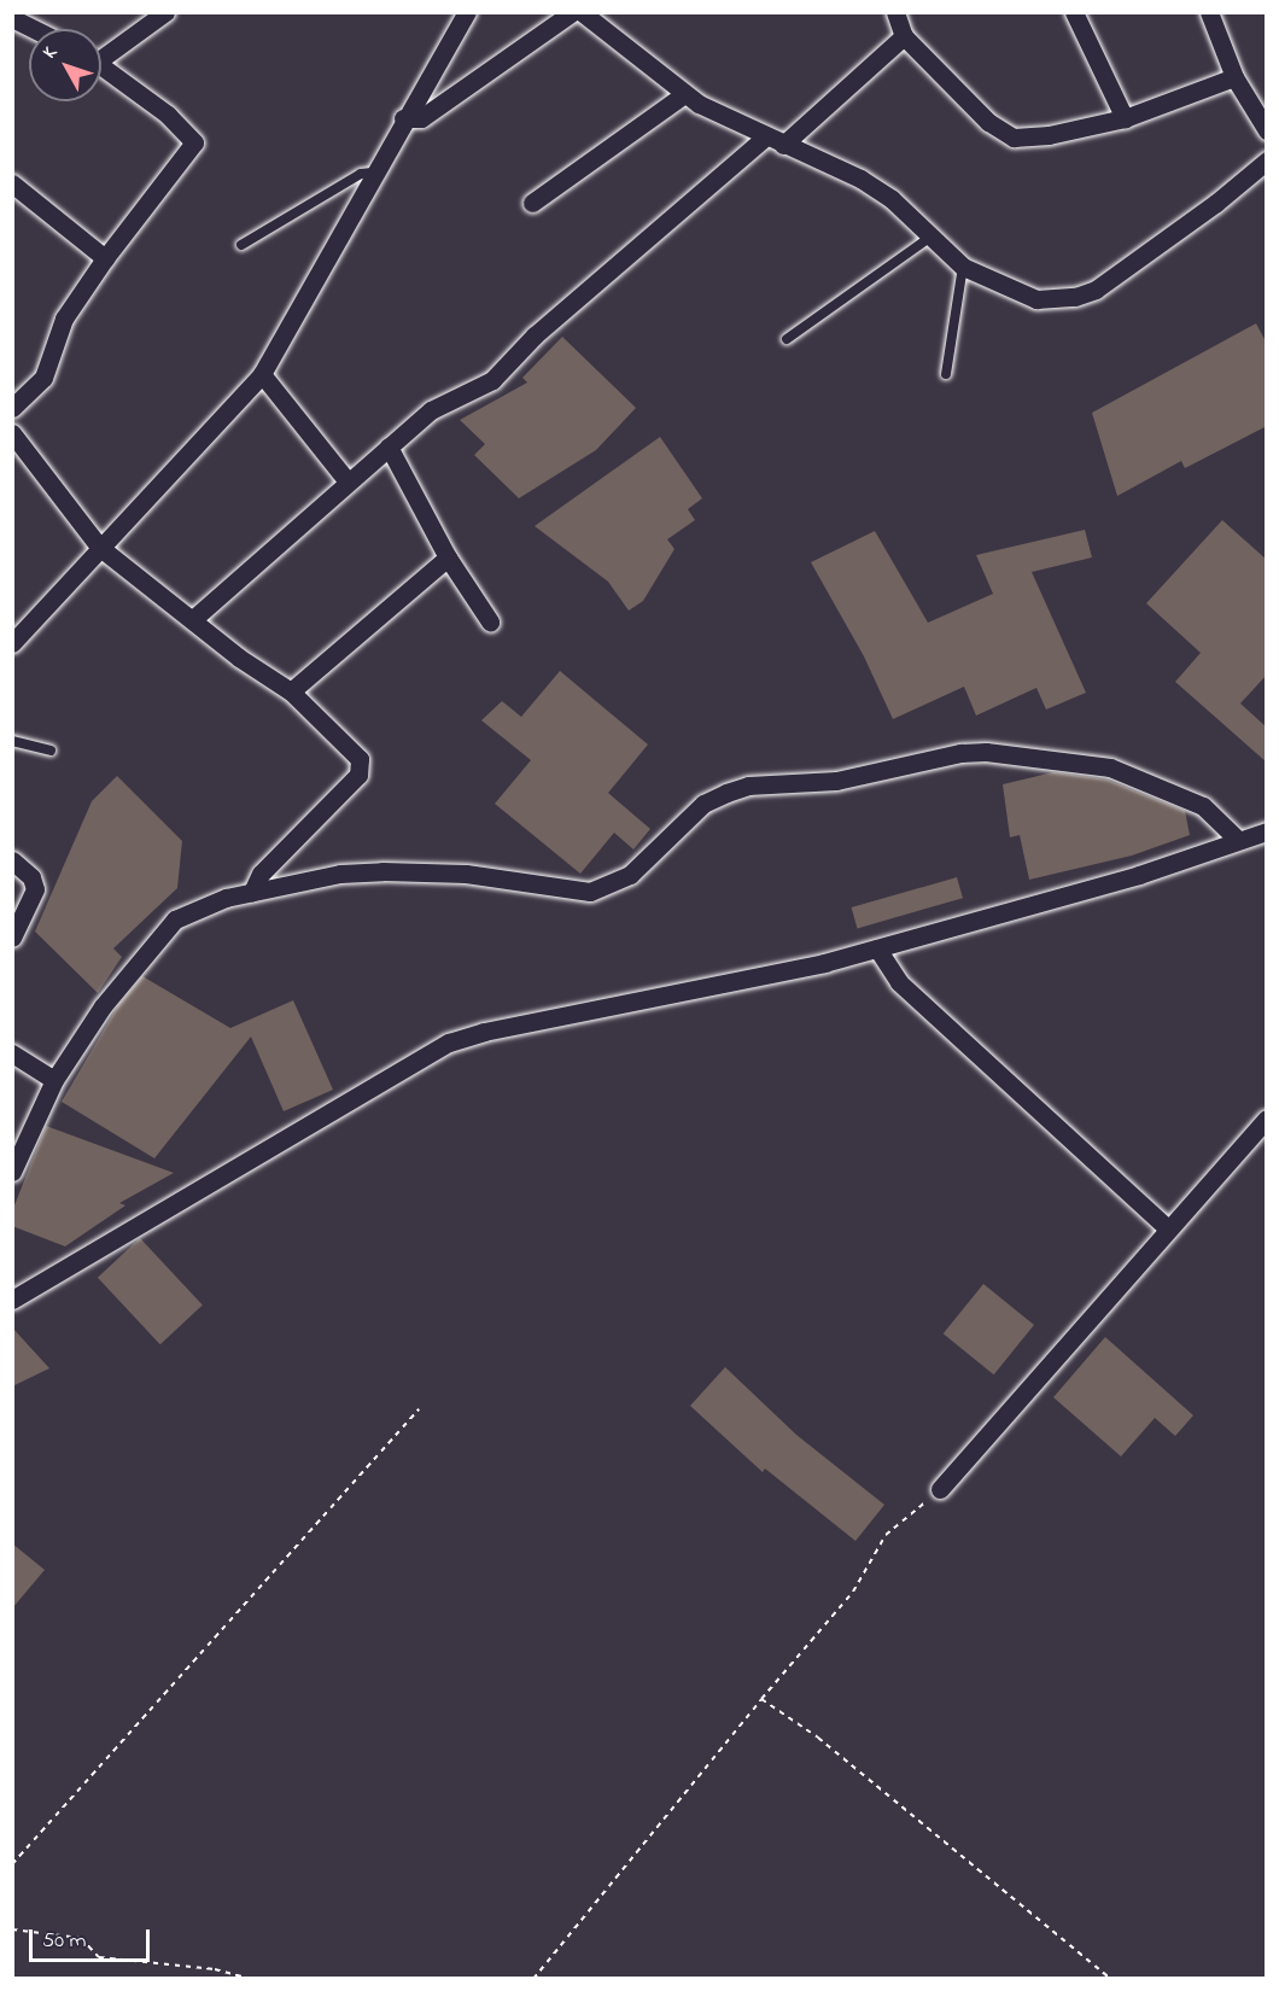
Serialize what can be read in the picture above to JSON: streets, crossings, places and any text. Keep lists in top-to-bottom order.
{
  "scale_bar": "50 m",
  "north": "top left"
}
